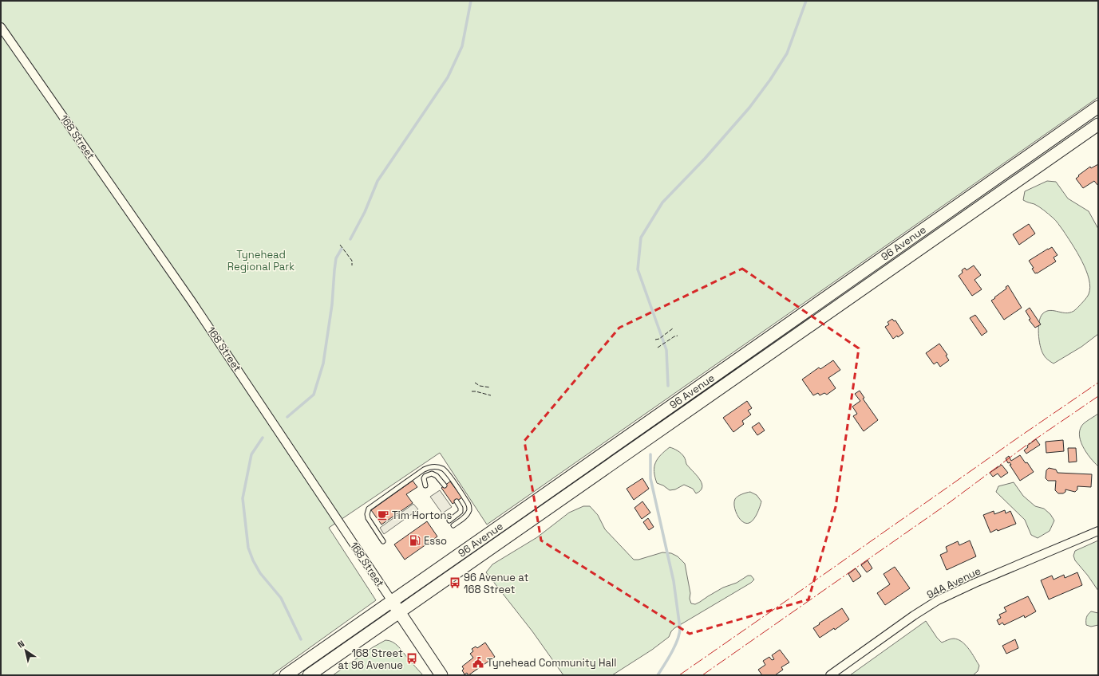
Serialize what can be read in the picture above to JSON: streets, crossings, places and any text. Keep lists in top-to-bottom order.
{
  "streets": {
    "main road": ["168 Street", "96 Avenue"],
    "street": ["94A Avenue"]
  },
  "crossings": [
    ["168 Street", "96 Avenue"]
  ],
  "parks": ["Tynehead Regional Park"],
  "places": {
    "cafe": ["Tim Hortons"],
    "fuel station": ["Esso"],
    "bus stop": ["96 Avenue at 168 Street", "168 Street at 96 Avenue"],
    "public building": ["Tynehead Community Hall"]
  },
  "north": "top left"
}
